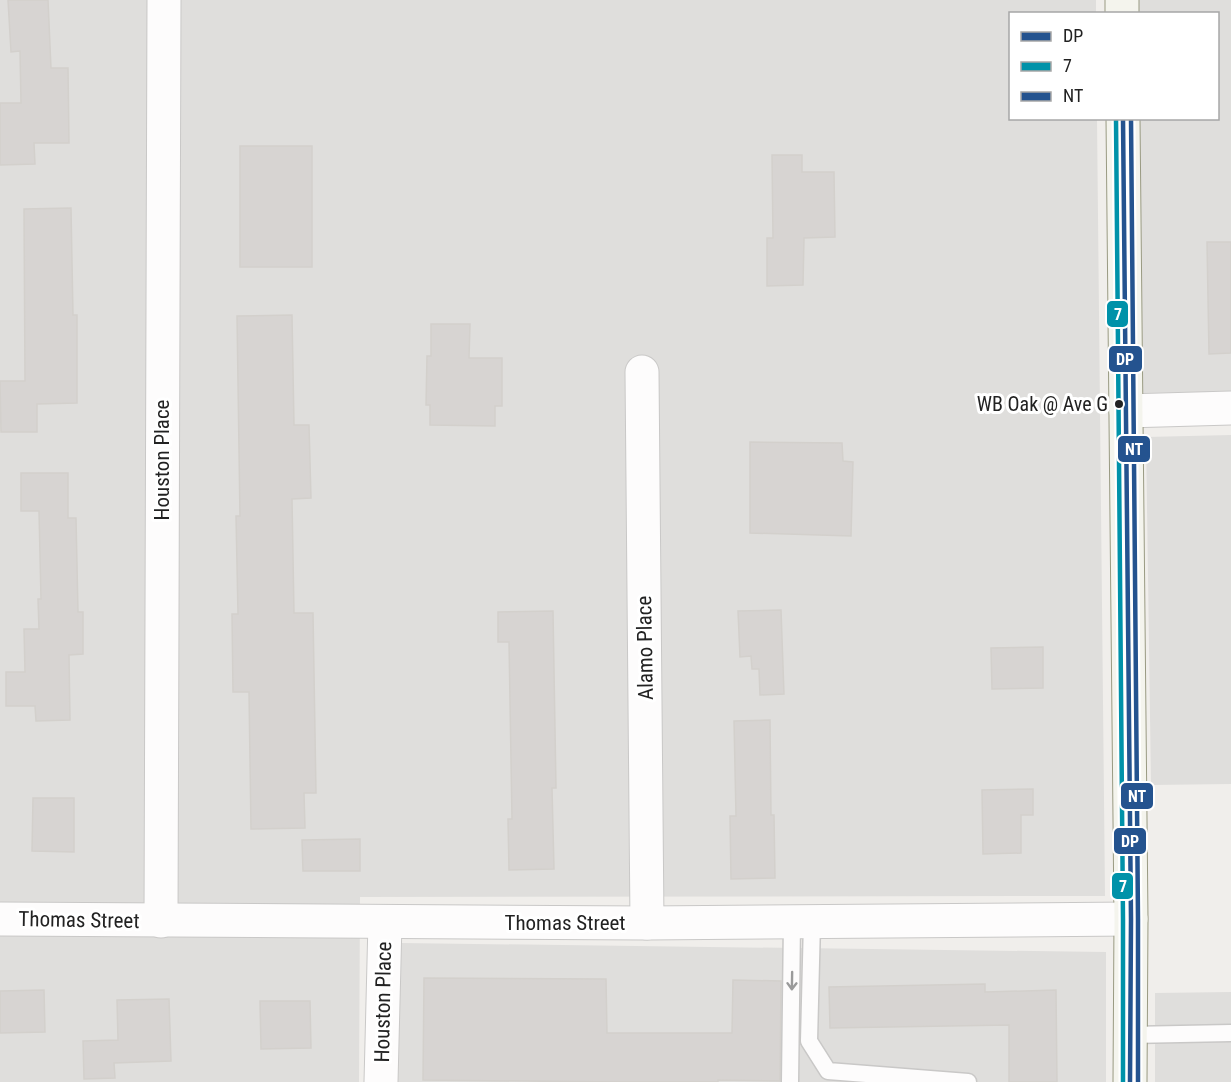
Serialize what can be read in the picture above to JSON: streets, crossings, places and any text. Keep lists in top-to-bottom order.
{
  "streets": {
    "street": ["Houston Place", "Alamo Place", "Thomas Street"]
  },
  "crossings": [
    ["Houston Place", "Thomas Street"],
    ["Alamo Place", "Thomas Street"]
  ],
  "places": ["WB Oak @ Ave G"],
  "lines": ["transit line DP", "transit line 7", "transit line NT"],
  "legend": ["DP", "7", "NT"]
}
